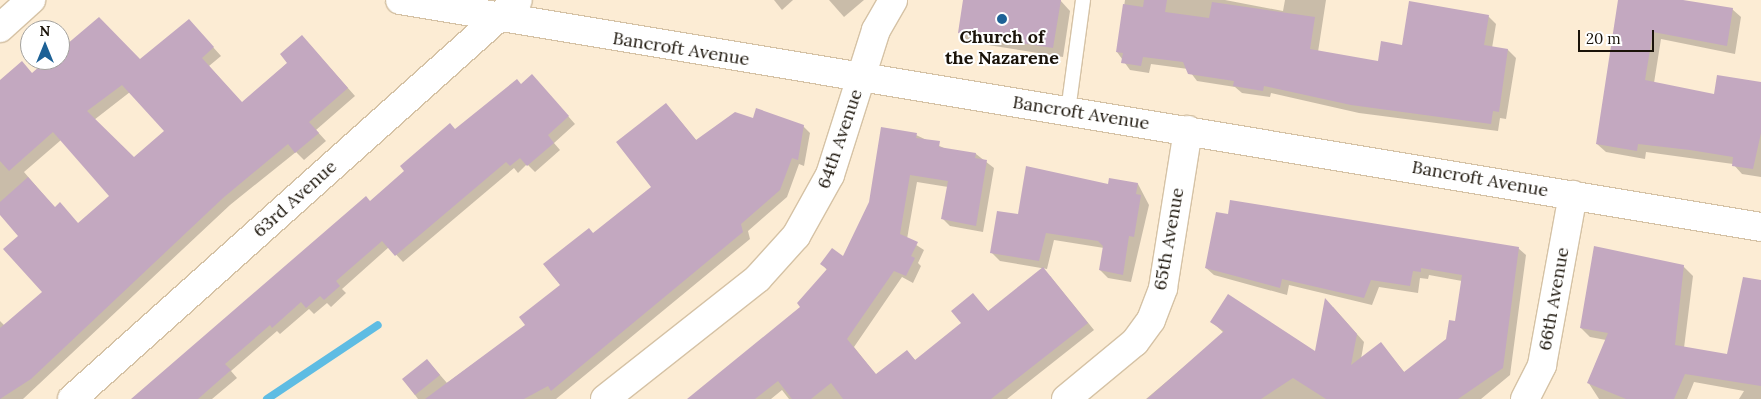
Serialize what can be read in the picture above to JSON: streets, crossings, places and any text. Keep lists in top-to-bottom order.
{
  "streets": {
    "street": [
      "Bancroft Avenue",
      "64th Avenue",
      "63rd Avenue",
      "65th Avenue",
      "66th Avenue"
    ]
  },
  "crossings": [
    ["Bancroft Avenue", "64th Avenue"],
    ["Bancroft Avenue", "63rd Avenue"],
    ["Bancroft Avenue", "65th Avenue"],
    ["Bancroft Avenue", "66th Avenue"]
  ],
  "places": ["Church of the Nazarene"],
  "scale_bar": "20 m",
  "north": "top"
}
